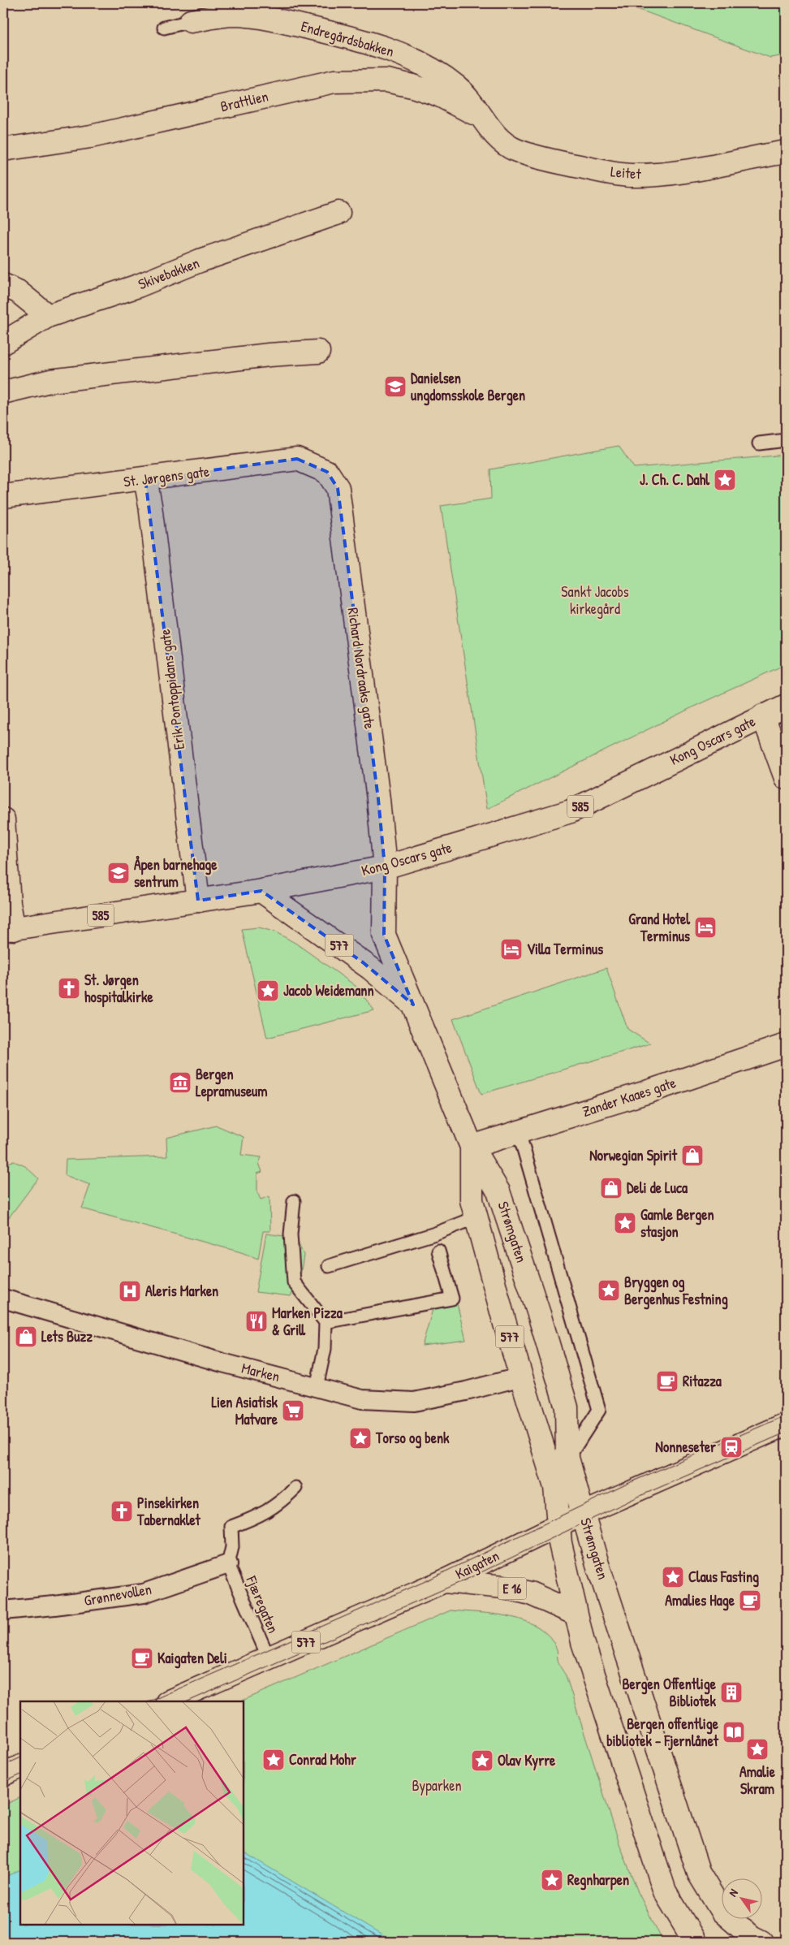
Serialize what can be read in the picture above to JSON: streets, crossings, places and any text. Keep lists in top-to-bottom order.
{
  "streets": {
    "main road": [
      "Endregårdsbakken",
      "Brattlien",
      "Leitet",
      "Skivebakken",
      "St. Jørgens gate",
      "Richard Nordraaks gate",
      "Erik Pontoppidans gate",
      "Kong Oscars gate",
      "585",
      "577",
      "Zander Kaaes gate",
      "Strømgaten",
      "Kaigaten",
      "E 16"
    ],
    "street": ["Marken", "Grønnevollen"],
    "lane": ["Fjæregaten"]
  },
  "crossings": [
    ["Endregårdsbakken", "Brattlien"],
    ["Endregårdsbakken", "Leitet"],
    ["Brattlien", "Leitet"],
    ["St. Jørgens gate", "Richard Nordraaks gate"],
    ["St. Jørgens gate", "Erik Pontoppidans gate"],
    ["Richard Nordraaks gate", "Kong Oscars gate"],
    ["Richard Nordraaks gate", "Strømgaten"],
    ["Erik Pontoppidans gate", "Kong Oscars gate"],
    ["Kong Oscars gate", "Strømgaten"],
    ["Zander Kaaes gate", "Strømgaten"],
    ["Strømgaten", "Marken"],
    ["Strømgaten", "Kaigaten"],
    ["Strømgaten", "E 16"],
    ["Kaigaten", "E 16"],
    ["Kaigaten", "Fjæregaten"],
    ["Grønnevollen", "Fjæregaten"]
  ],
  "parks": ["Sankt Jacobs kirkegård", "Byparken"],
  "places": {
    "school or university": ["Danielsen ungdomsskole Bergen", "Åpen barnehage sentrum"],
    "place": [
      "J. Ch. C. Dahl",
      "Jacob Weidemann",
      "Gamle Bergen stasjon",
      "Bryggen og Bergenhus Festning",
      "Torso og benk",
      "Claus Fasting",
      "Amalie Skram",
      "Conrad Mohr",
      "Olav Kyrre",
      "Regnharpen"
    ],
    "hotel": ["Grand Hotel Terminus", "Villa Terminus"],
    "church": ["St. Jørgen hospitalkirke", "Pinsekirken Tabernaklet"],
    "museum": ["Bergen Lepramuseum"],
    "shop": ["Norwegian Spirit", "Deli de Luca", "Lets Buzz"],
    "hospital": ["Aleris Marken"],
    "restaurant": ["Marken Pizza & Grill"],
    "cafe": ["Ritazza", "Amalies Hage", "Kaigaten Deli"],
    "supermarket": ["Lien Asiatisk Matvare"],
    "station": ["Nonneseter"],
    "building": ["Bergen Offentlige Bibliotek"],
    "library": ["Bergen offentlige bibliotek - Fjernlånet"]
  },
  "north": "top left"
}
